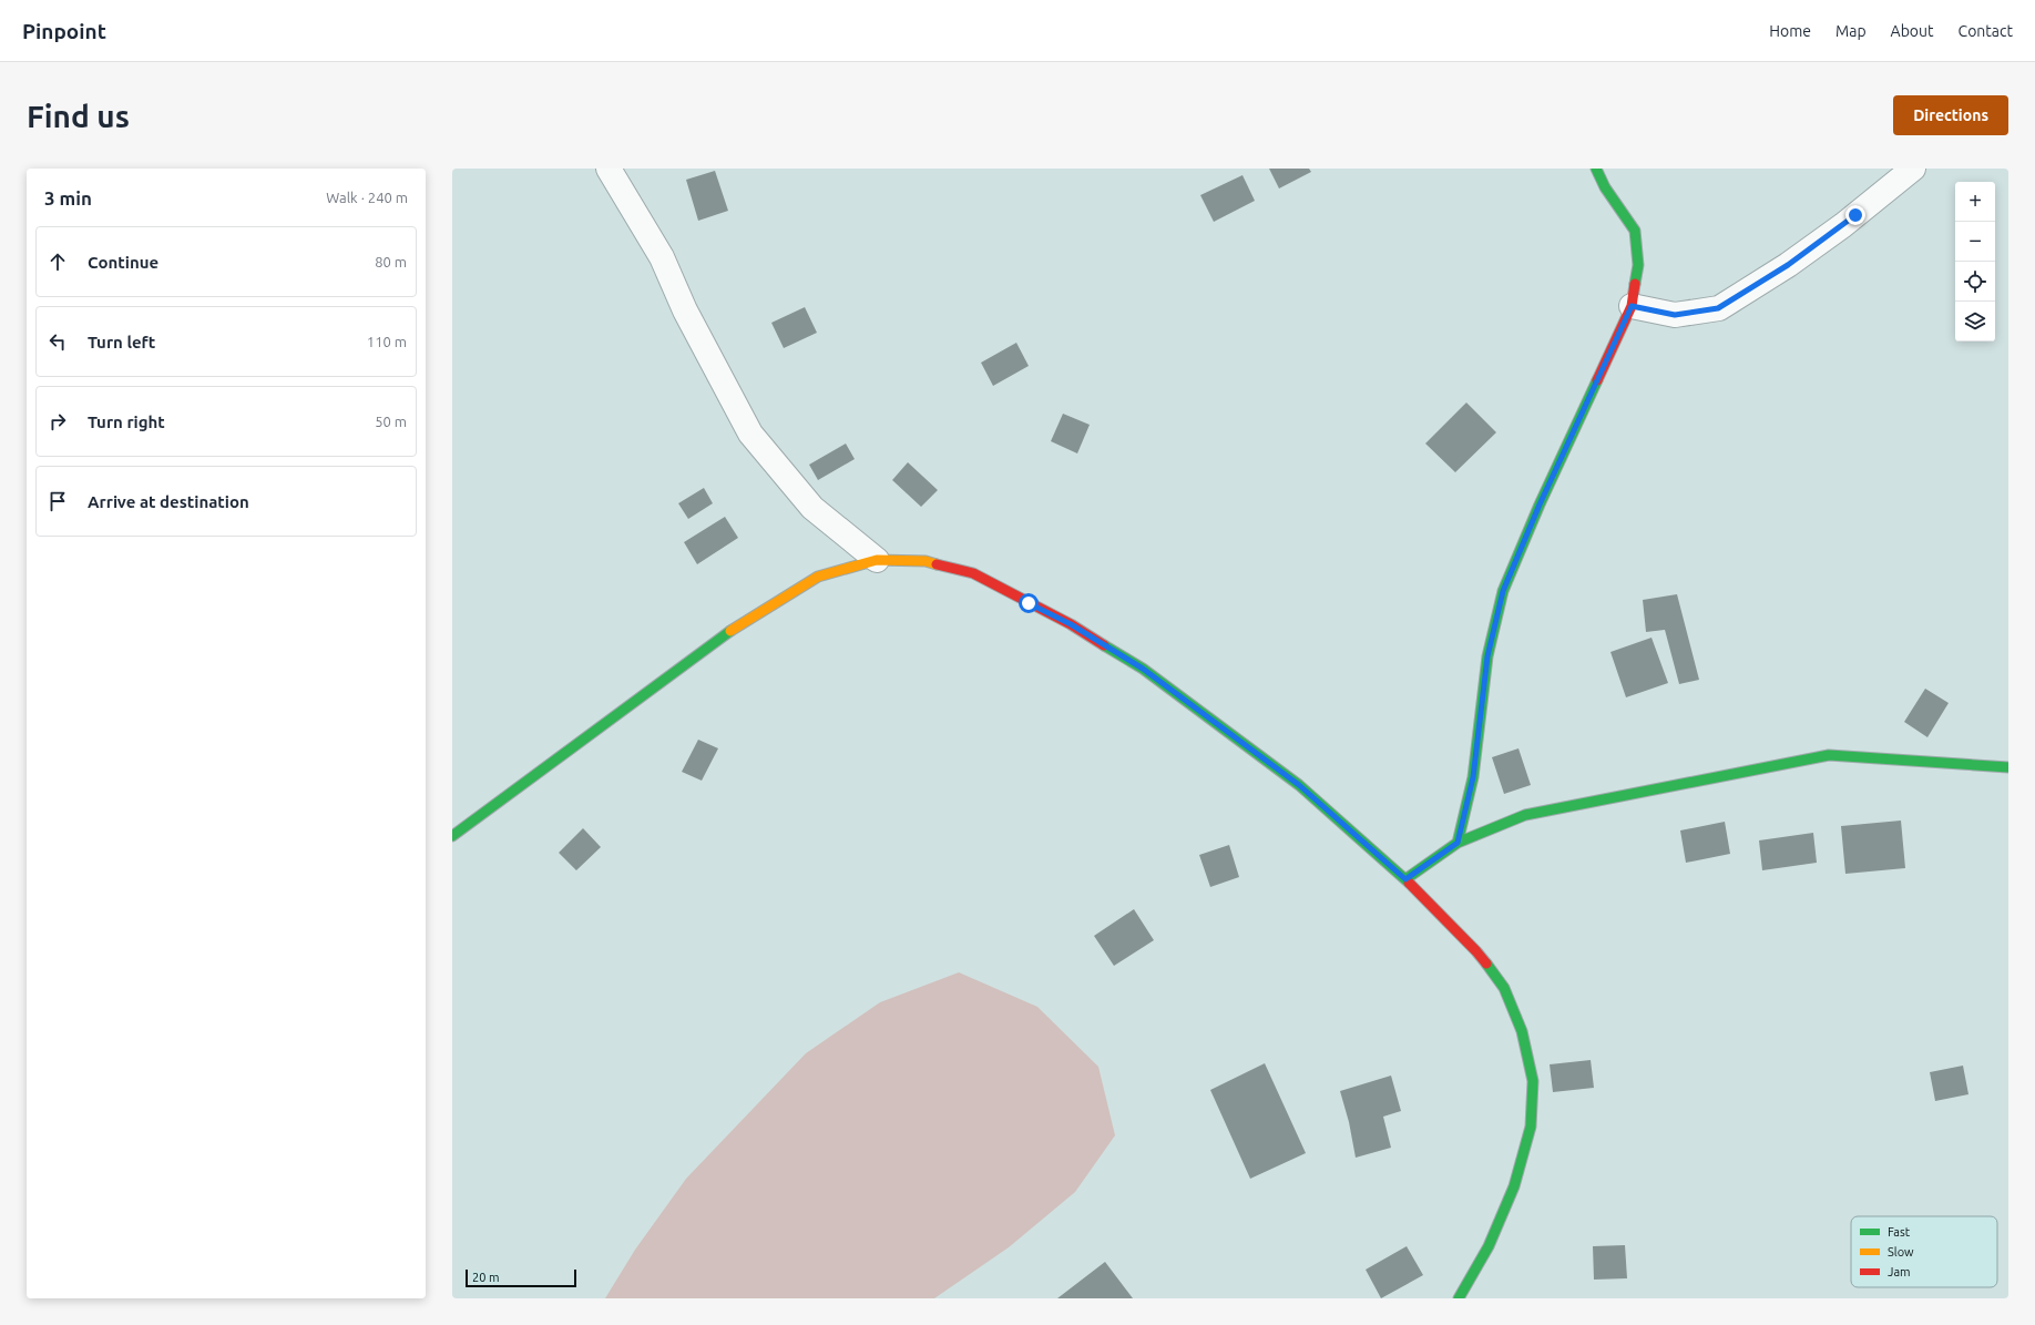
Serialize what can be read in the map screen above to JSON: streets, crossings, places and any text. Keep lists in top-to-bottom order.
{
  "legend": ["Fast", "Slow", "Jam"],
  "scale_bar": "20 m",
  "page": {
    "header": "Pinpoint",
    "nav": [
      "Home",
      "Map",
      "About",
      "Contact"
    ],
    "buttons": "Directions",
    "title": "Find us",
    "heading": ["3 min", "Walk · 240 m"],
    "map_buttons": ["+", "−"],
    "list": [
      ["Continue", "80 m"],
      ["Turn left", "110 m"],
      ["Turn right", "50 m"],
      "Arrive at destination"
    ],
    "scale": "20 m"
  }
}
